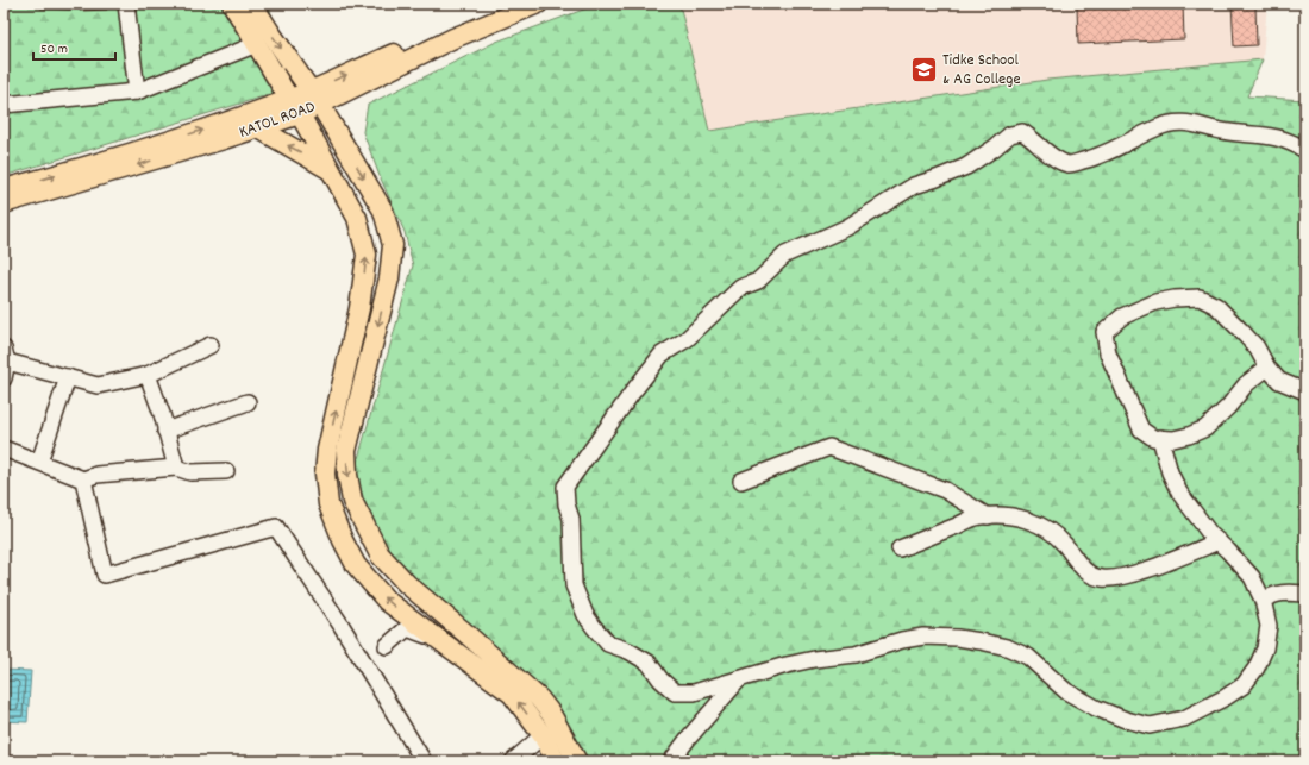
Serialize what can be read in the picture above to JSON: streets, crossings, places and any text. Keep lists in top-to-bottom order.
{
  "streets": {
    "main road": ["KATOL ROAD"]
  },
  "places": {
    "school or university": ["Tidke School & AG College"]
  },
  "scale_bar": "50 m"
}
